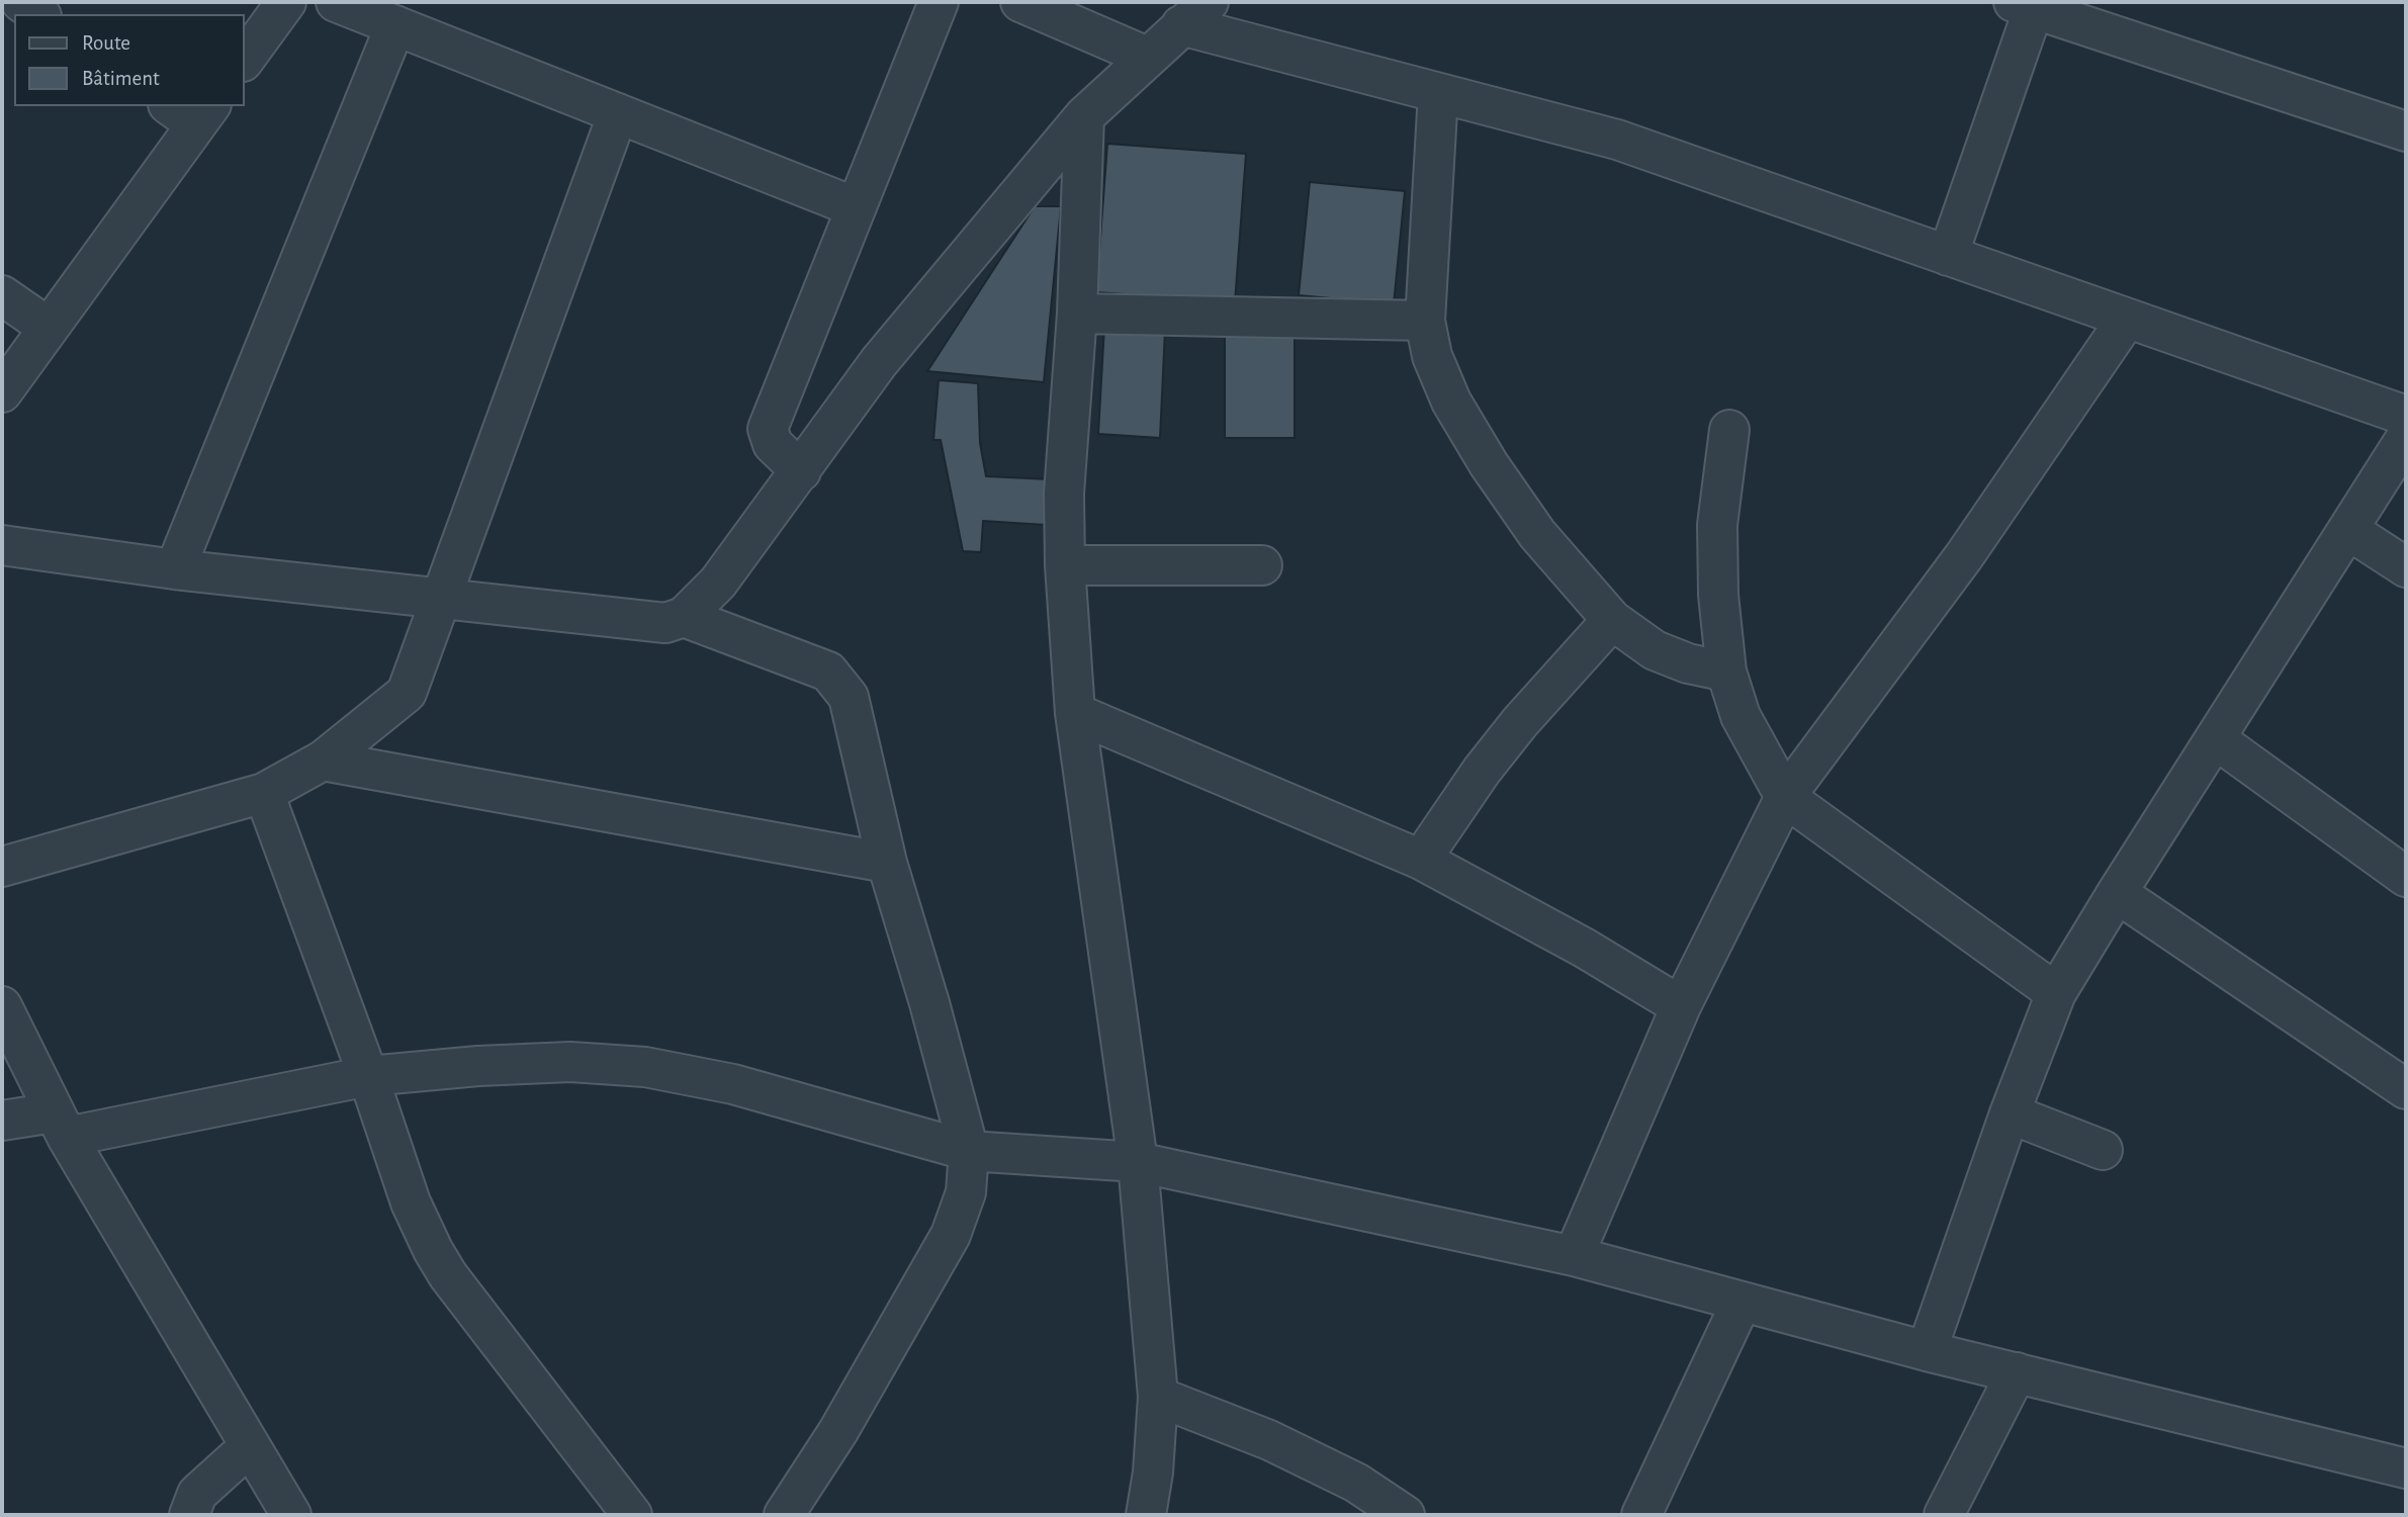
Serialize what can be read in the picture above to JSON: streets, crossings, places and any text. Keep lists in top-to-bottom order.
{
  "legend": ["Route", "Bâtiment"]
}
